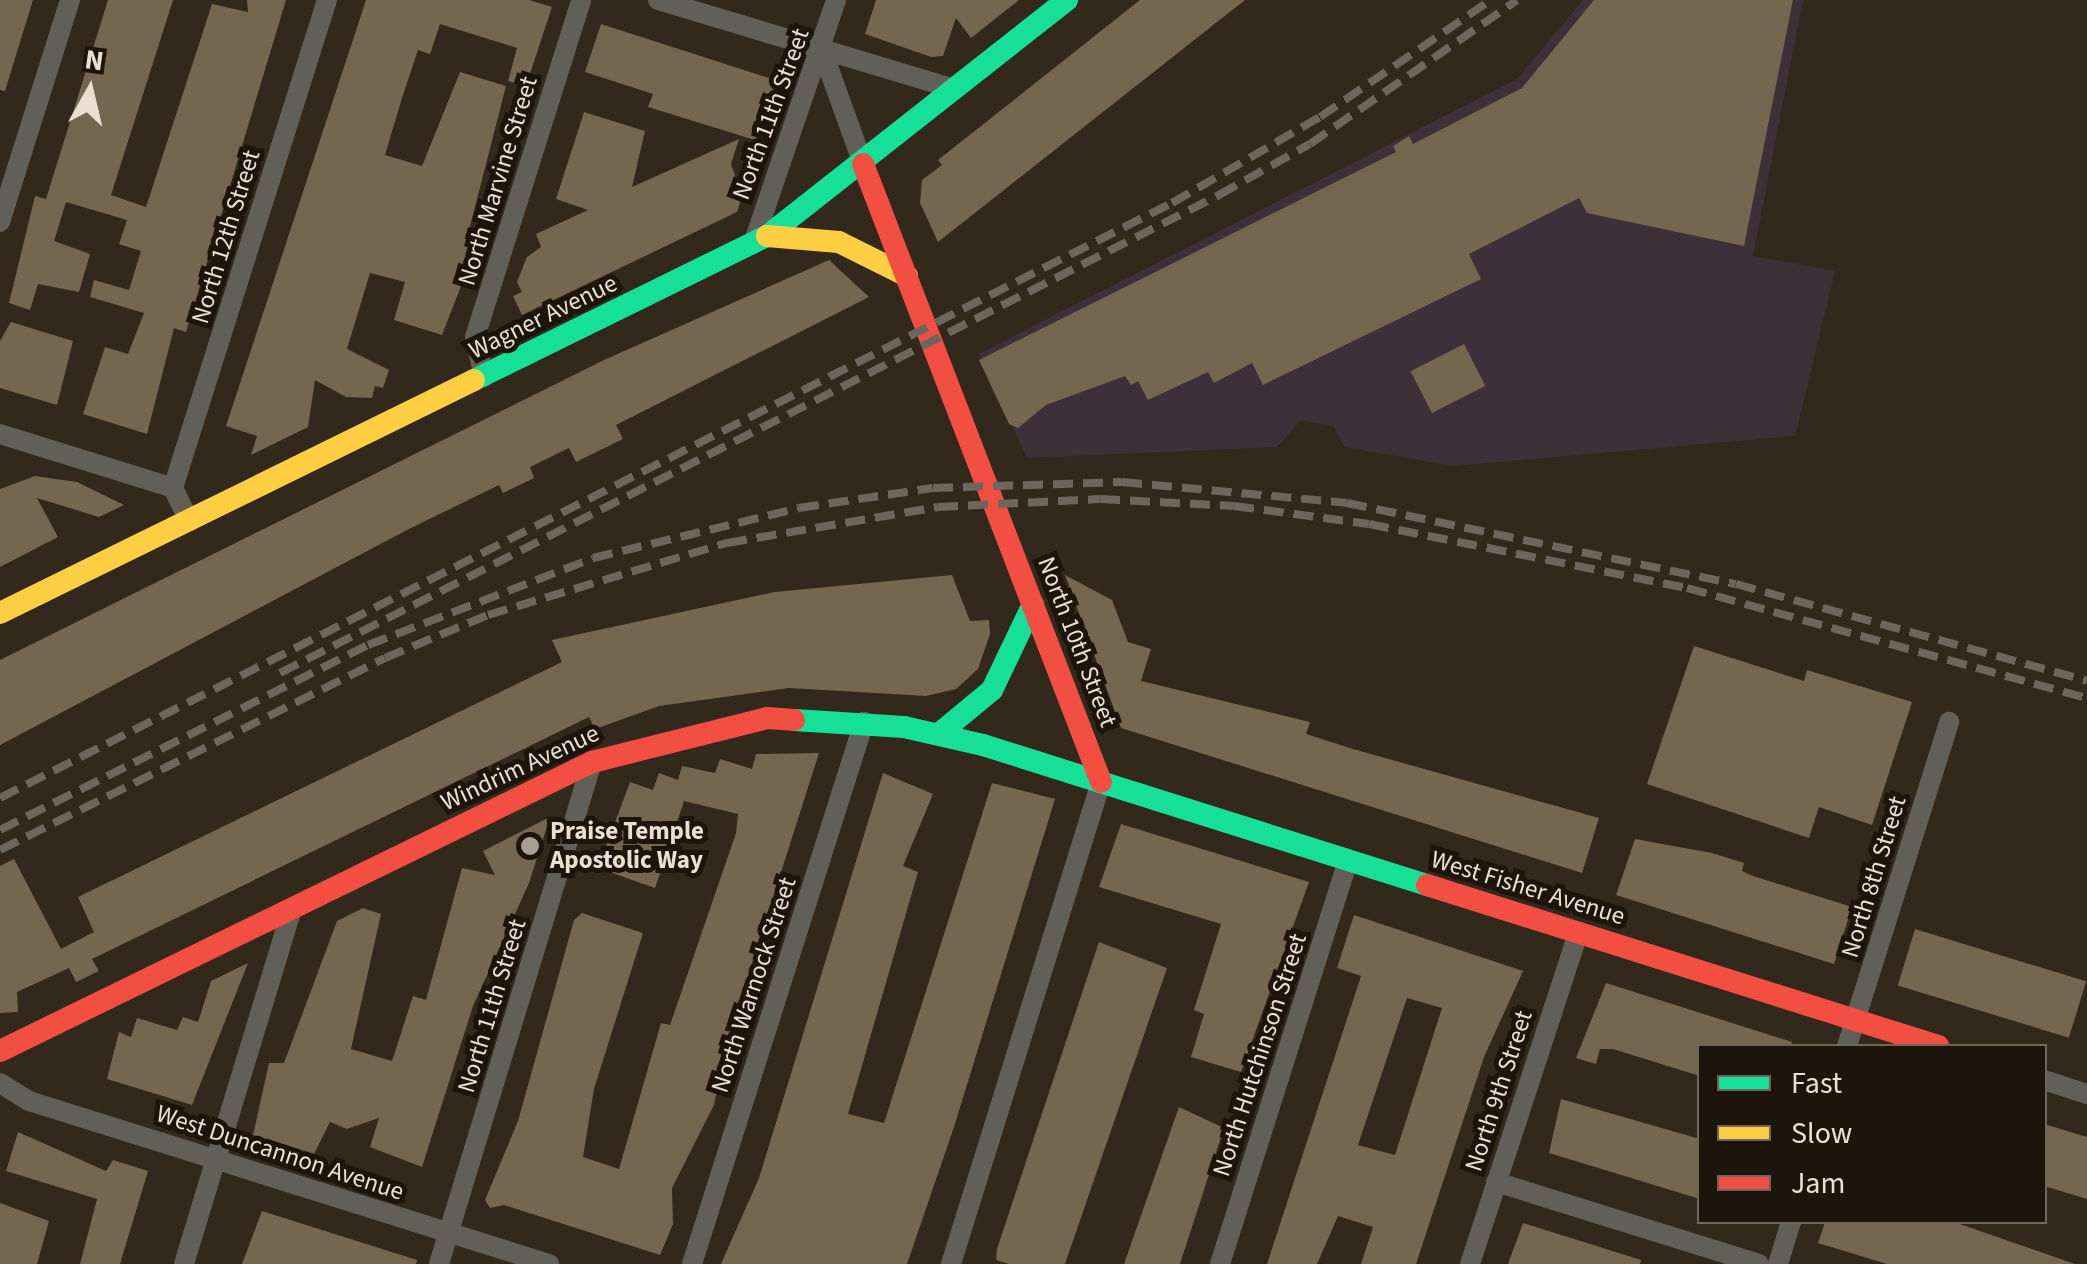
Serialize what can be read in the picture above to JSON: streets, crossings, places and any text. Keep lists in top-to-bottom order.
{
  "streets": {
    "street": [
      "North 11th Street",
      "North Marvine Street",
      "North 12th Street",
      "Wagner Avenue",
      "North 10th Street",
      "Windrim Avenue",
      "North 8th Street",
      "West Fisher Avenue",
      "North Warnock Street",
      "North Hutchinson Street",
      "North 9th Street",
      "West Duncannon Avenue"
    ]
  },
  "crossings": [
    ["North 11th Street", "Wagner Avenue"],
    ["North 11th Street", "North 10th Street"],
    ["North 11th Street", "Windrim Avenue"],
    ["North 11th Street", "West Duncannon Avenue"],
    ["North Marvine Street", "Wagner Avenue"],
    ["Wagner Avenue", "North 10th Street"],
    ["North 10th Street", "Windrim Avenue"],
    ["North 10th Street", "West Fisher Avenue"],
    ["Windrim Avenue", "West Fisher Avenue"],
    ["Windrim Avenue", "North Warnock Street"],
    ["North 8th Street", "West Fisher Avenue"],
    ["West Fisher Avenue", "North Hutchinson Street"],
    ["West Fisher Avenue", "North 9th Street"]
  ],
  "places": ["Praise Temple Apostolic Way"],
  "legend": ["Fast", "Slow", "Jam"],
  "north": "top"
}
